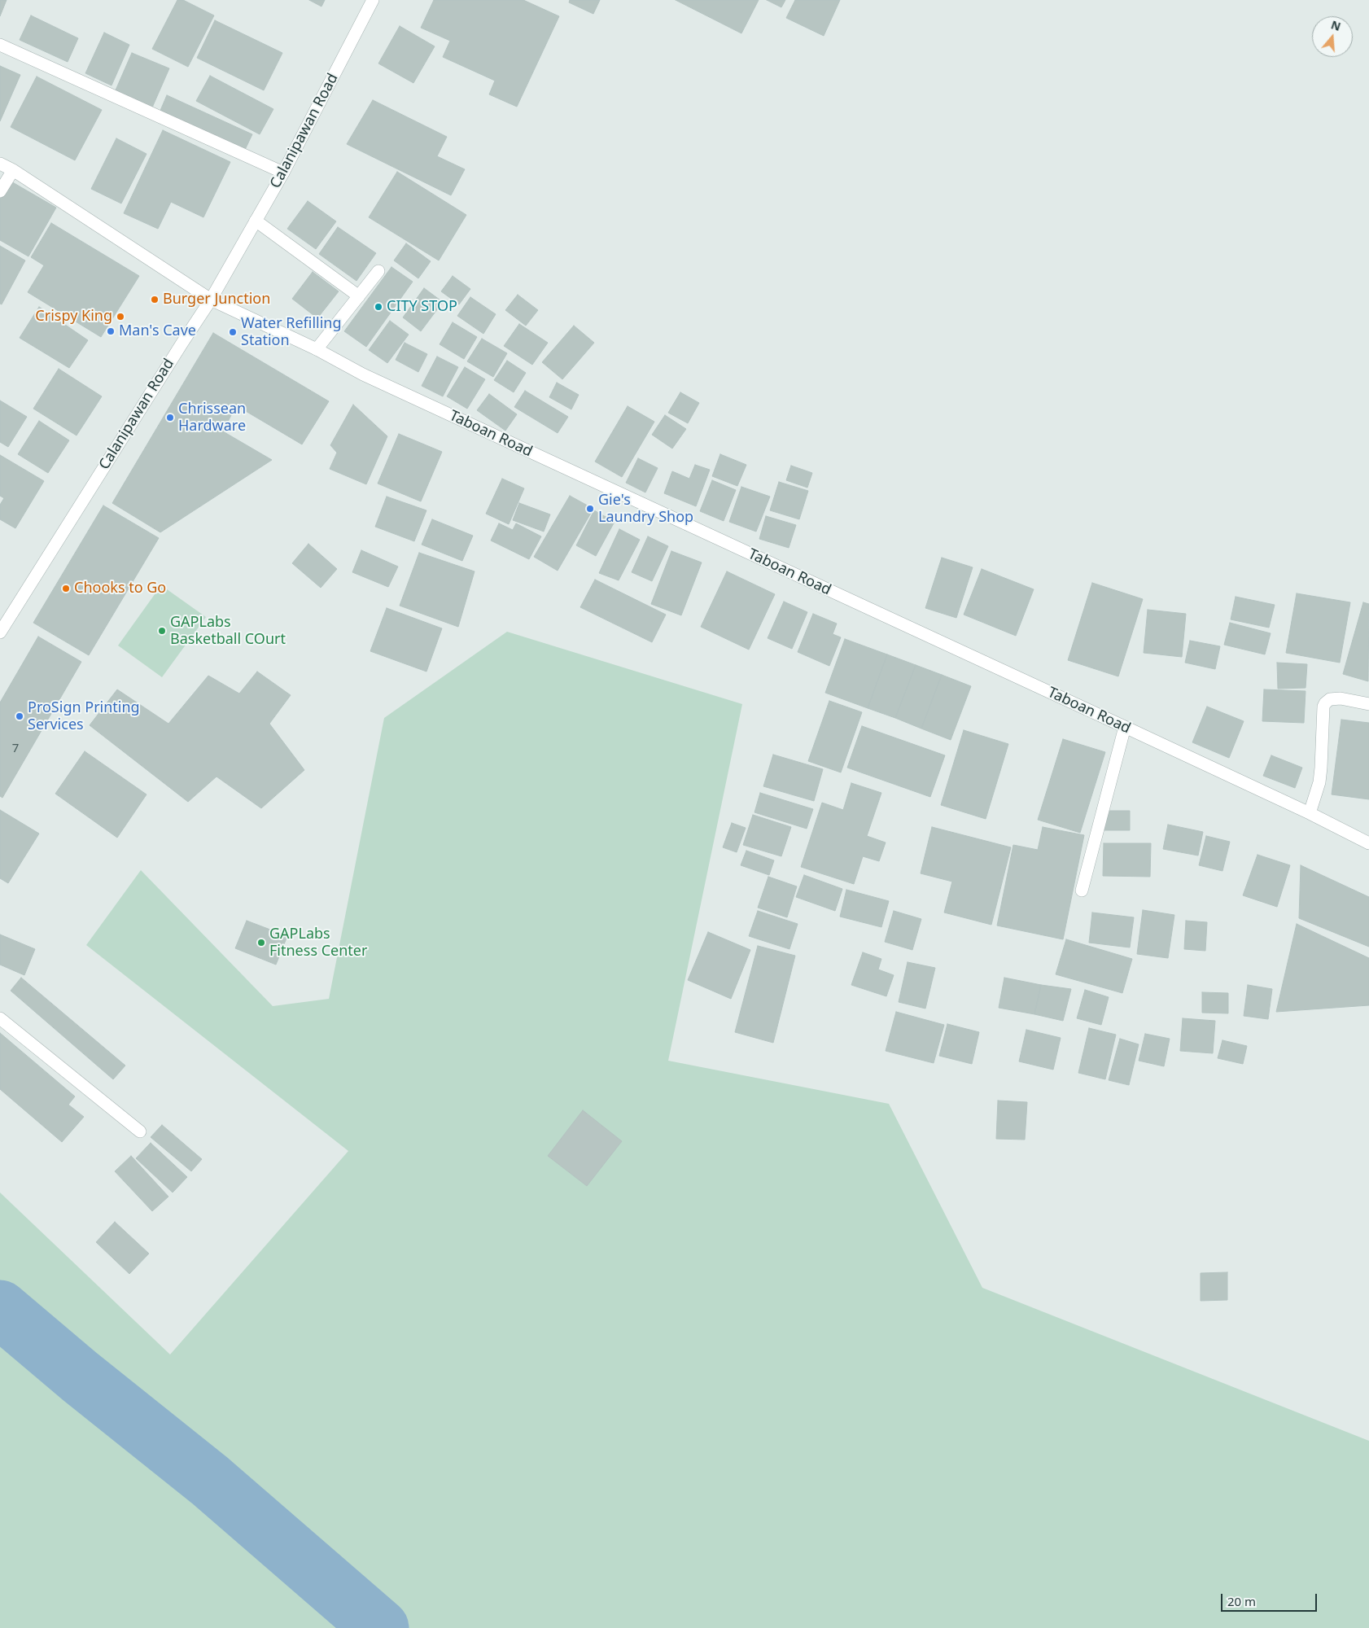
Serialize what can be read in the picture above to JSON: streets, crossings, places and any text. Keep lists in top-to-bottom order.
{
  "streets": {
    "street": ["Calanipawan Road", "Taboan Road"]
  },
  "crossings": [
    ["Calanipawan Road", "Taboan Road"]
  ],
  "places": [
    "Burger Junction",
    "CITY STOP",
    "Crispy King",
    "Man's Cave",
    "Water Refilling Station",
    "Chrissean Hardware",
    "Gie's Laundry Shop",
    "Chooks to Go",
    "GAPLabs Basketball COurt",
    "ProSign Printing Services",
    "GAPLabs Fitness Center"
  ],
  "house_numbers": ["7"],
  "scale_bar": "20 m",
  "north": "top"
}
